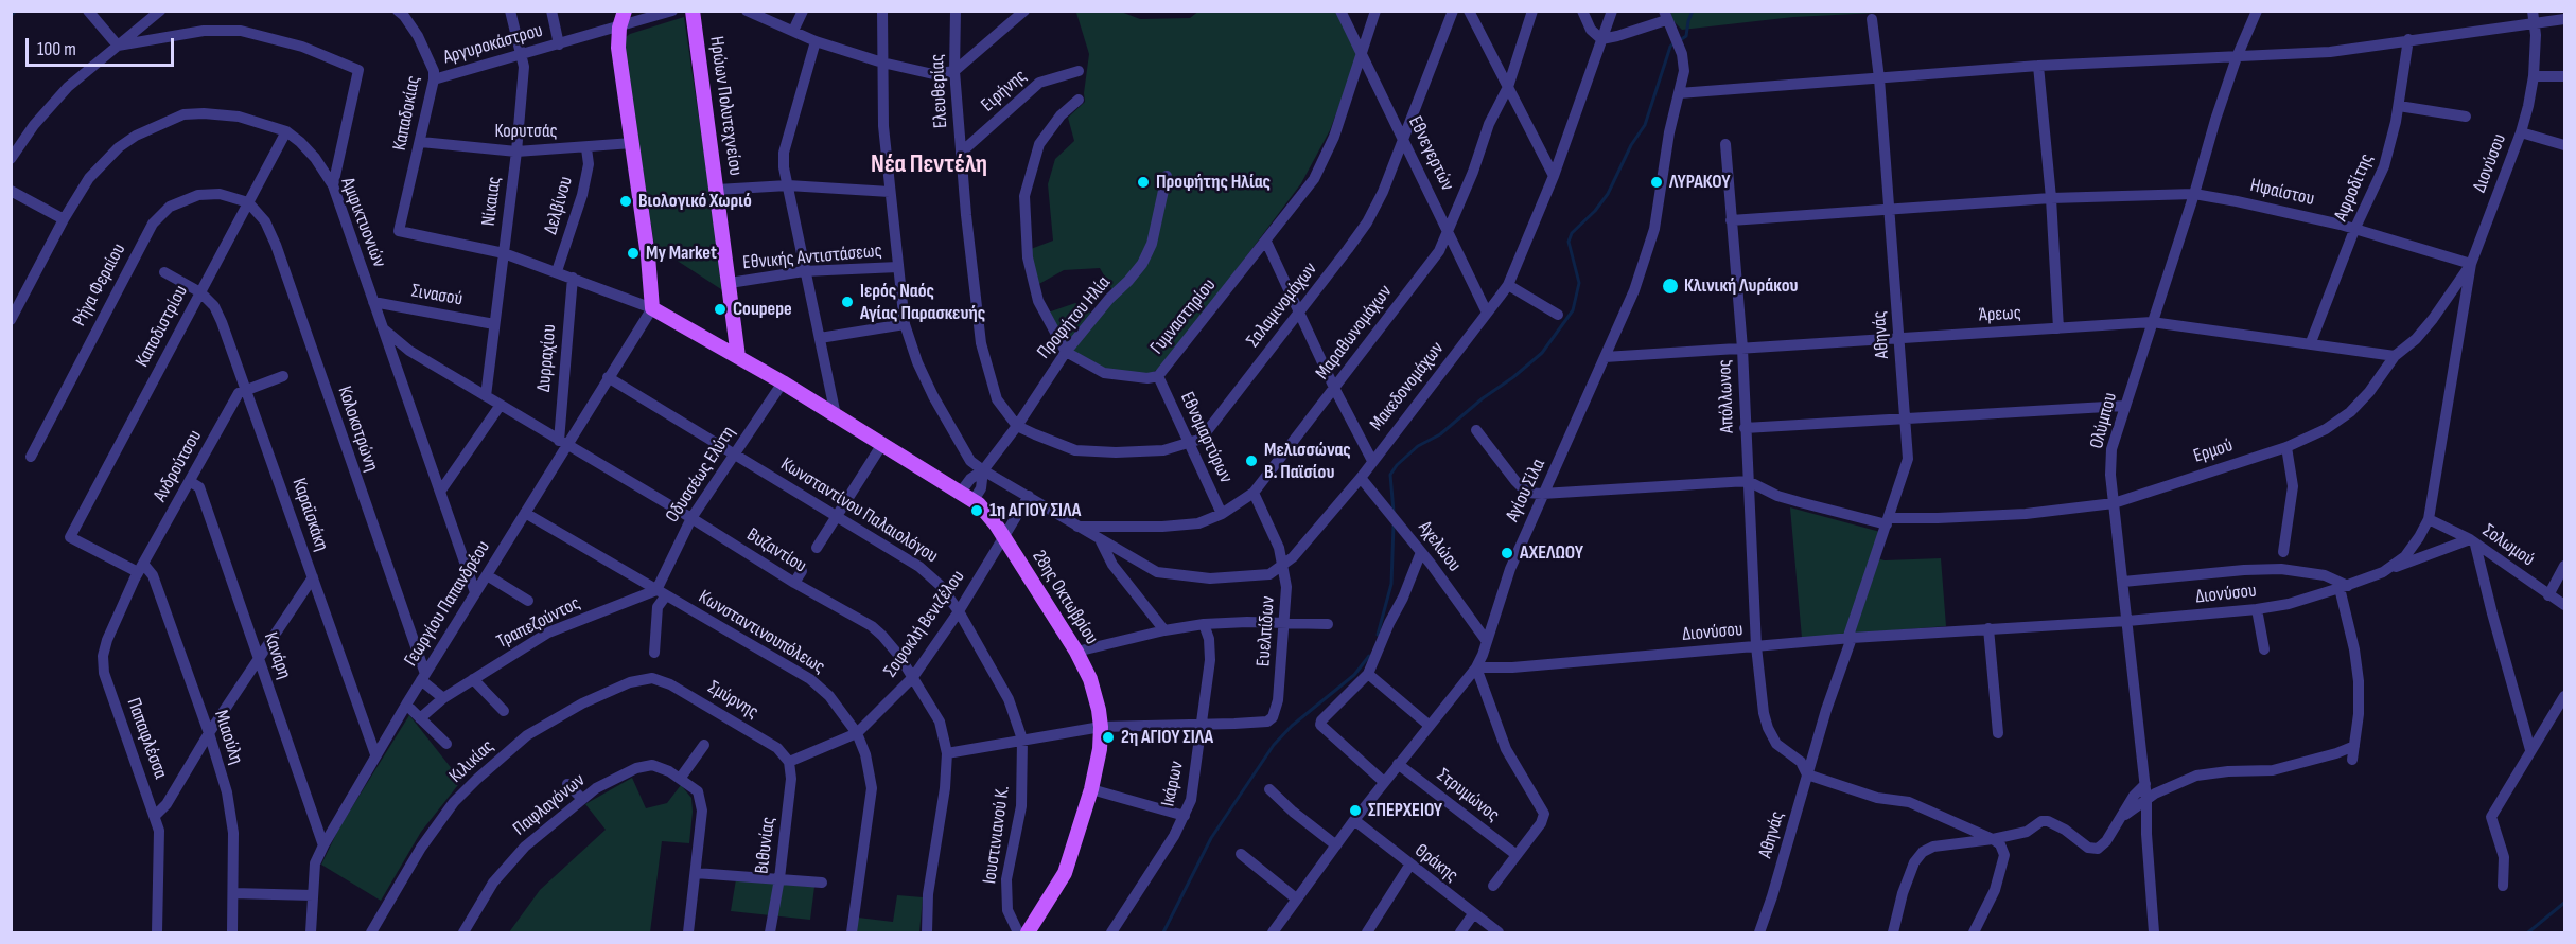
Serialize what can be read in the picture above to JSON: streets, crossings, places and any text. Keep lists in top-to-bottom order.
{
  "streets": {
    "main road": ["Ηρώων Πολυτεχνείου", "28ης Οκτωβρίου"],
    "street": [
      "Αργυροκάστρου",
      "Ελευθερίας",
      "Ειρήνης",
      "Καπαδοκίας",
      "Κορυτσάς",
      "Εθνεγερτών",
      "Διονύσου",
      "Αφροδίτης",
      "Ηφαίστου",
      "Νίκαιας",
      "Δελβίνου",
      "Αμφικτυονιών",
      "Εθνικής Αντιστάσεως",
      "Ρήγα Φεραίου",
      "Σινασού",
      "Σαλαμινομάχων",
      "Άρεως",
      "Γυμναστηρίου",
      "Προφήτου Ηλία",
      "Καποδιστρίου",
      "Μαραθωνομάχων",
      "Αθηνάς",
      "Δυρραχίου",
      "Μακεδονομάχων",
      "Απόλλωνος",
      "Ολύμπου",
      "Κολοκοτρώνη",
      "Εθνομαρτύρων",
      "Ερμού",
      "Ανδρούτσου",
      "Οδυσσέως Ελύτη",
      "Αγίου Σίλα",
      "Κωνσταντίνου Παλαιολόγου",
      "Καραϊσκάκη",
      "Σολωμού",
      "Αχελώου",
      "Βυζαντίου",
      "Γεωργίου Παπανδρέου",
      "Τραπεζούντος",
      "Σοφοκλή Βενιζέλου",
      "Ευελπίδων",
      "Κωνσταντινουπόλεως",
      "Κανάρη",
      "Σμύρνης",
      "Μιαούλη",
      "Παπαφλέσσα",
      "Κιλικίας",
      "Ικάρων",
      "Στρυμώνος",
      "Παφλαγόνων",
      "Ιουστινιανού Κ.",
      "Βιθυνίας",
      "Θράκης"
    ]
  },
  "crossings": [
    ["Αργυροκάστρου", "Καπαδοκίας"],
    ["Αργυροκάστρου", "Νίκαιας"],
    ["Ελευθερίας", "Ειρήνης"],
    ["Ελευθερίας", "Σαλαμινομάχων"],
    ["Ελευθερίας", "Προφήτου Ηλία"],
    ["Ηρώων Πολυτεχνείου", "Εθνικής Αντιστάσεως"],
    ["Ηρώων Πολυτεχνείου", "28ης Οκτωβρίου"],
    ["Καπαδοκίας", "Κορυτσάς"],
    ["Καπαδοκίας", "Νίκαιας"],
    ["Κορυτσάς", "Νίκαιας"],
    ["Κορυτσάς", "Δελβίνου"],
    ["Εθνεγερτών", "Σαλαμινομάχων"],
    ["Εθνεγερτών", "Γυμναστηρίου"],
    ["Εθνεγερτών", "Μαραθωνομάχων"],
    ["Εθνεγερτών", "Μακεδονομάχων"],
    ["Διονύσου", "Ηφαίστου"],
    ["Διονύσου", "Αθηνάς"],
    ["Διονύσου", "Απόλλωνος"],
    ["Διονύσου", "Ολύμπου"],
    ["Διονύσου", "Ερμού"],
    ["Διονύσου", "Αγίου Σίλα"],
    ["Διονύσου", "Σολωμού"],
    ["Αφροδίτης", "Ηφαίστου"],
    ["Αφροδίτης", "Άρεως"],
    ["Ηφαίστου", "Αθηνάς"],
    ["Ηφαίστου", "Απόλλωνος"],
    ["Ηφαίστου", "Ολύμπου"],
    ["Ηφαίστου", "Ερμού"],
    ["Νίκαιας", "Σινασού"],
    ["Νίκαιας", "Βυζαντίου"],
    ["Αμφικτυονιών", "Σινασού"],
    ["Αμφικτυονιών", "Καποδιστρίου"],
    ["Αμφικτυονιών", "Βυζαντίου"],
    ["Αμφικτυονιών", "Γεωργίου Παπανδρέου"],
    ["Εθνικής Αντιστάσεως", "Μακεδονομάχων"],
    ["Ρήγα Φεραίου", "Καποδιστρίου"],
    ["Ρήγα Φεραίου", "Κολοκοτρώνη"],
    ["Σαλαμινομάχων", "Προφήτου Ηλία"],
    ["Σαλαμινομάχων", "Εθνομαρτύρων"],
    ["Άρεως", "Αθηνάς"],
    ["Άρεως", "Απόλλωνος"],
    ["Άρεως", "Ολύμπου"],
    ["Άρεως", "Ερμού"],
    ["Άρεως", "Αγίου Σίλα"],
    ["Γυμναστηρίου", "Προφήτου Ηλία"],
    ["Γυμναστηρίου", "Εθνομαρτύρων"],
    ["Προφήτου Ηλία", "Μακεδονομάχων"],
    ["Προφήτου Ηλία", "28ης Οκτωβρίου"],
    ["Καποδιστρίου", "Κολοκοτρώνη"],
    ["Καποδιστρίου", "Ανδρούτσου"],
    ["Καποδιστρίου", "Καραϊσκάκη"],
    ["Καποδιστρίου", "Μιαούλη"],
    ["Καποδιστρίου", "Παπαφλέσσα"],
    ["Μαραθωνομάχων", "Μακεδονομάχων"],
    ["Μαραθωνομάχων", "Εθνομαρτύρων"],
    ["Μαραθωνομάχων", "Ευελπίδων"],
    ["Αθηνάς", "Απόλλωνος"],
    ["Αθηνάς", "Ερμού"],
    ["Δυρραχίου", "Βυζαντίου"],
    ["Δυρραχίου", "Γεωργίου Παπανδρέου"],
    ["Μακεδονομάχων", "Αχελώου"],
    ["Μακεδονομάχων", "Σοφοκλή Βενιζέλου"],
    ["Μακεδονομάχων", "Ευελπίδων"],
    ["Απόλλωνος", "Ερμού"],
    ["Ολύμπου", "Ερμού"],
    ["Κολοκοτρώνη", "Γεωργίου Παπανδρέου"],
    ["Ανδρούτσου", "Καραϊσκάκη"],
    ["Ανδρούτσου", "Κανάρη"],
    ["Ανδρούτσου", "Μιαούλη"],
    ["Ανδρούτσου", "Παπαφλέσσα"],
    ["Οδυσσέως Ελύτη", "Κωνσταντίνου Παλαιολόγου"],
    ["Οδυσσέως Ελύτη", "Βυζαντίου"],
    ["Οδυσσέως Ελύτη", "28ης Οκτωβρίου"],
    ["Οδυσσέως Ελύτη", "Τραπεζούντος"],
    ["Οδυσσέως Ελύτη", "Κωνσταντινουπόλεως"],
    ["Αγίου Σίλα", "Αχελώου"],
    ["Αγίου Σίλα", "Στρυμώνος"],
    ["Αγίου Σίλα", "Θράκης"],
    ["Κωνσταντίνου Παλαιολόγου", "Γεωργίου Παπανδρέου"],
    ["Κωνσταντίνου Παλαιολόγου", "Σοφοκλή Βενιζέλου"],
    ["Κωνσταντίνου Παλαιολόγου", "Ιουστινιανού Κ."],
    ["Καραϊσκάκη", "Γεωργίου Παπανδρέου"],
    ["Βυζαντίου", "Γεωργίου Παπανδρέου"],
    ["Βυζαντίου", "Σοφοκλή Βενιζέλου"],
    ["28ης Οκτωβρίου", "Γεωργίου Παπανδρέου"],
    ["28ης Οκτωβρίου", "Σοφοκλή Βενιζέλου"],
    ["Γεωργίου Παπανδρέου", "Κωνσταντινουπόλεως"],
    ["Γεωργίου Παπανδρέου", "Κανάρη"],
    ["Τραπεζούντος", "Κωνσταντινουπόλεως"],
    ["Σοφοκλή Βενιζέλου", "Κωνσταντινουπόλεως"],
    ["Σοφοκλή Βενιζέλου", "Σμύρνης"],
    ["Σοφοκλή Βενιζέλου", "Βιθυνίας"],
    ["Ευελπίδων", "Ικάρων"],
    ["Σμύρνης", "Κιλικίας"],
    ["Σμύρνης", "Βιθυνίας"],
    ["Μιαούλη", "Παπαφλέσσα"]
  ],
  "districts": ["Νέα Πεντέλη"],
  "places": [
    "Προφήτης Ηλίας",
    "ΛΥΡΑΚΟΥ",
    "Βιολογικό Χωριό",
    "My Market",
    "Κλινική Λυράκου",
    "Ιερός Ναός Αγίας Παρασκευής",
    "Coupepe",
    "Μελισσώνας B. Παϊσίου",
    "1η ΑΓΙΟΥ ΣΙΛΑ",
    "ΑΧΕΛΩΟΥ",
    "2η ΑΓΙΟΥ ΣΙΛΑ",
    "ΣΠΕΡΧΕΙΟΥ"
  ],
  "scale_bar": "100 m"
}
